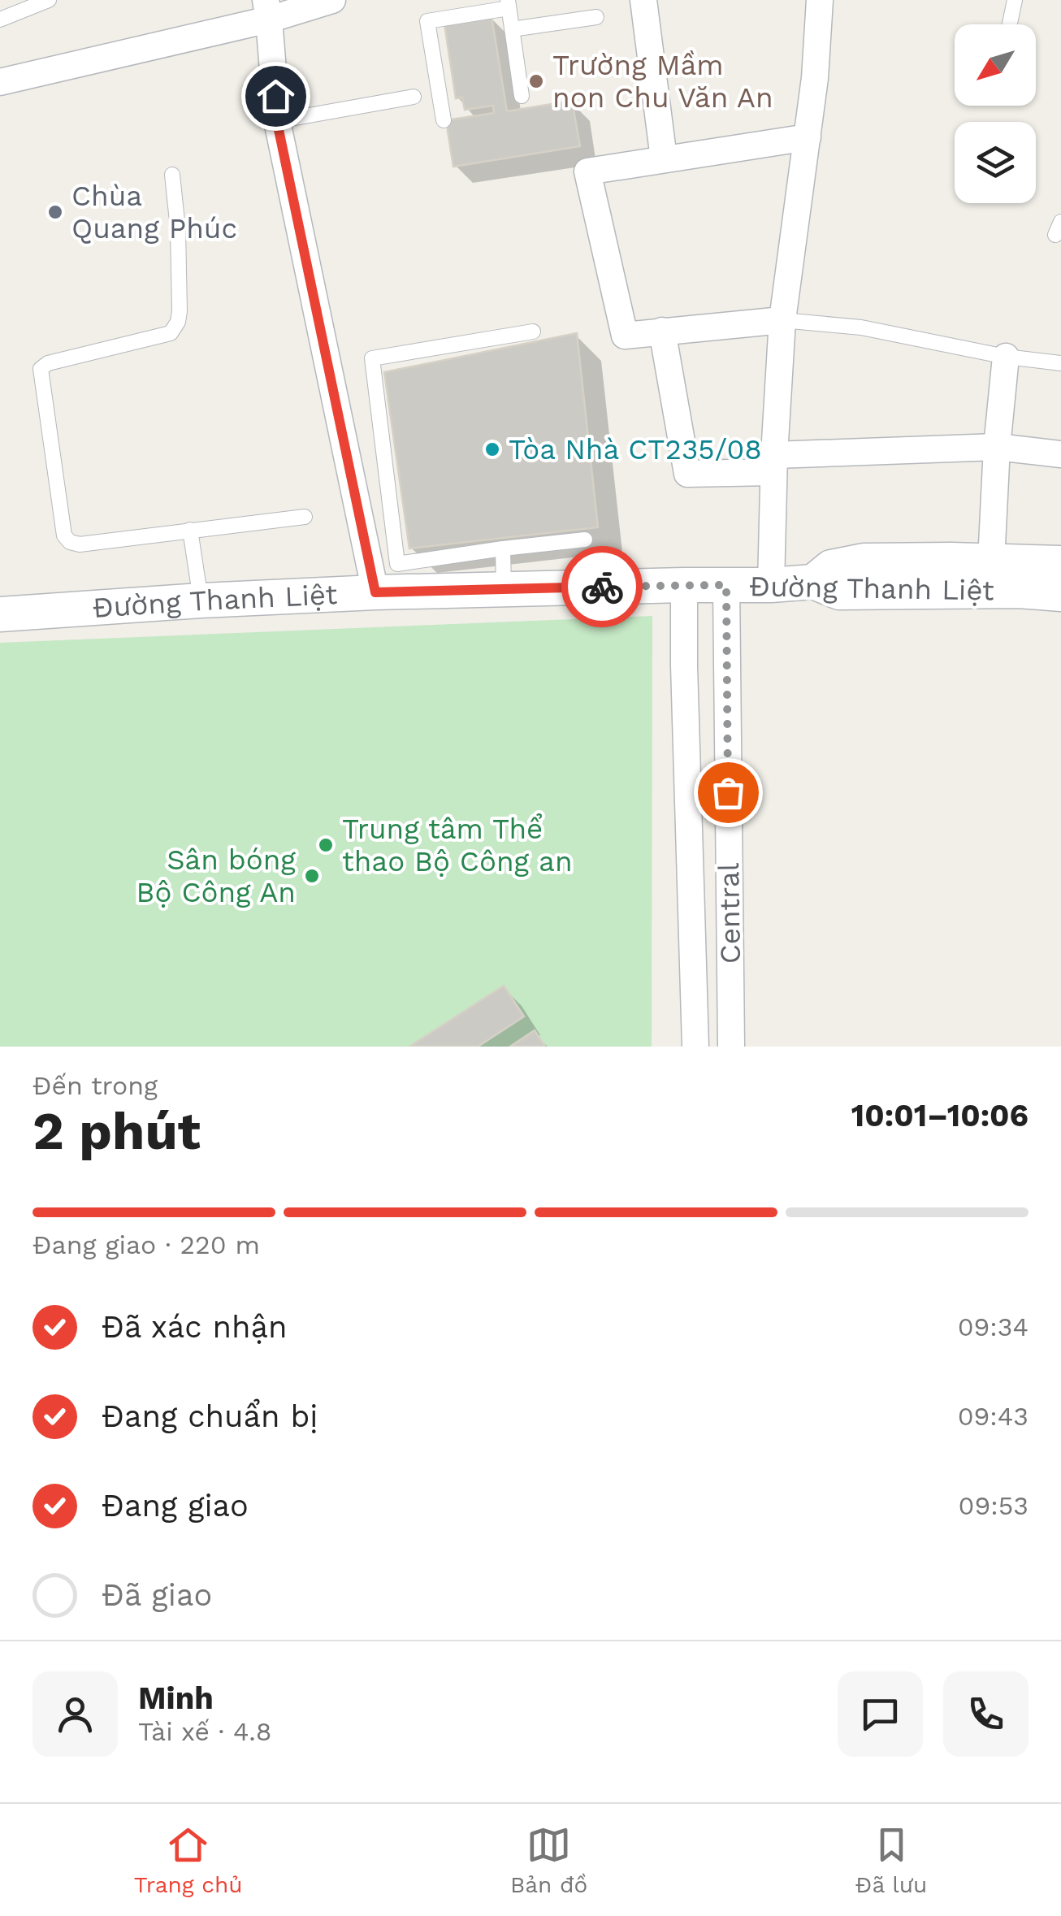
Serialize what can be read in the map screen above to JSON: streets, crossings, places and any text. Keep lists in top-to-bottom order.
{
  "streets": {
    "street": ["Đường Thanh Liệt", "Central"]
  },
  "crossings": [
    ["Đường Thanh Liệt", "Central"]
  ],
  "places": [
    "Trường Mầm non Chu Văn An",
    "Chùa Quang Phúc",
    "Tòa Nhà CT235/08",
    "Trung tâm Thể thao Bộ Công an",
    "Sân bóng Bộ Công An"
  ],
  "north": "bottom left",
  "page": {
    "heading": ["2 phút", "Đến trong", "10:01–10:06"],
    "panel": ["Minh", "Tài xế · 4.8"],
    "bar": "Đang giao · 220 m",
    "list": [
      ["Đã xác nhận", "09:34"],
      ["Đang chuẩn bị", "09:43"],
      ["Đang giao", "09:53"],
      "Đã giao"
    ],
    "tabs": ["Trang chủ", "Bản đồ", "Đã lưu"]
  }
}
